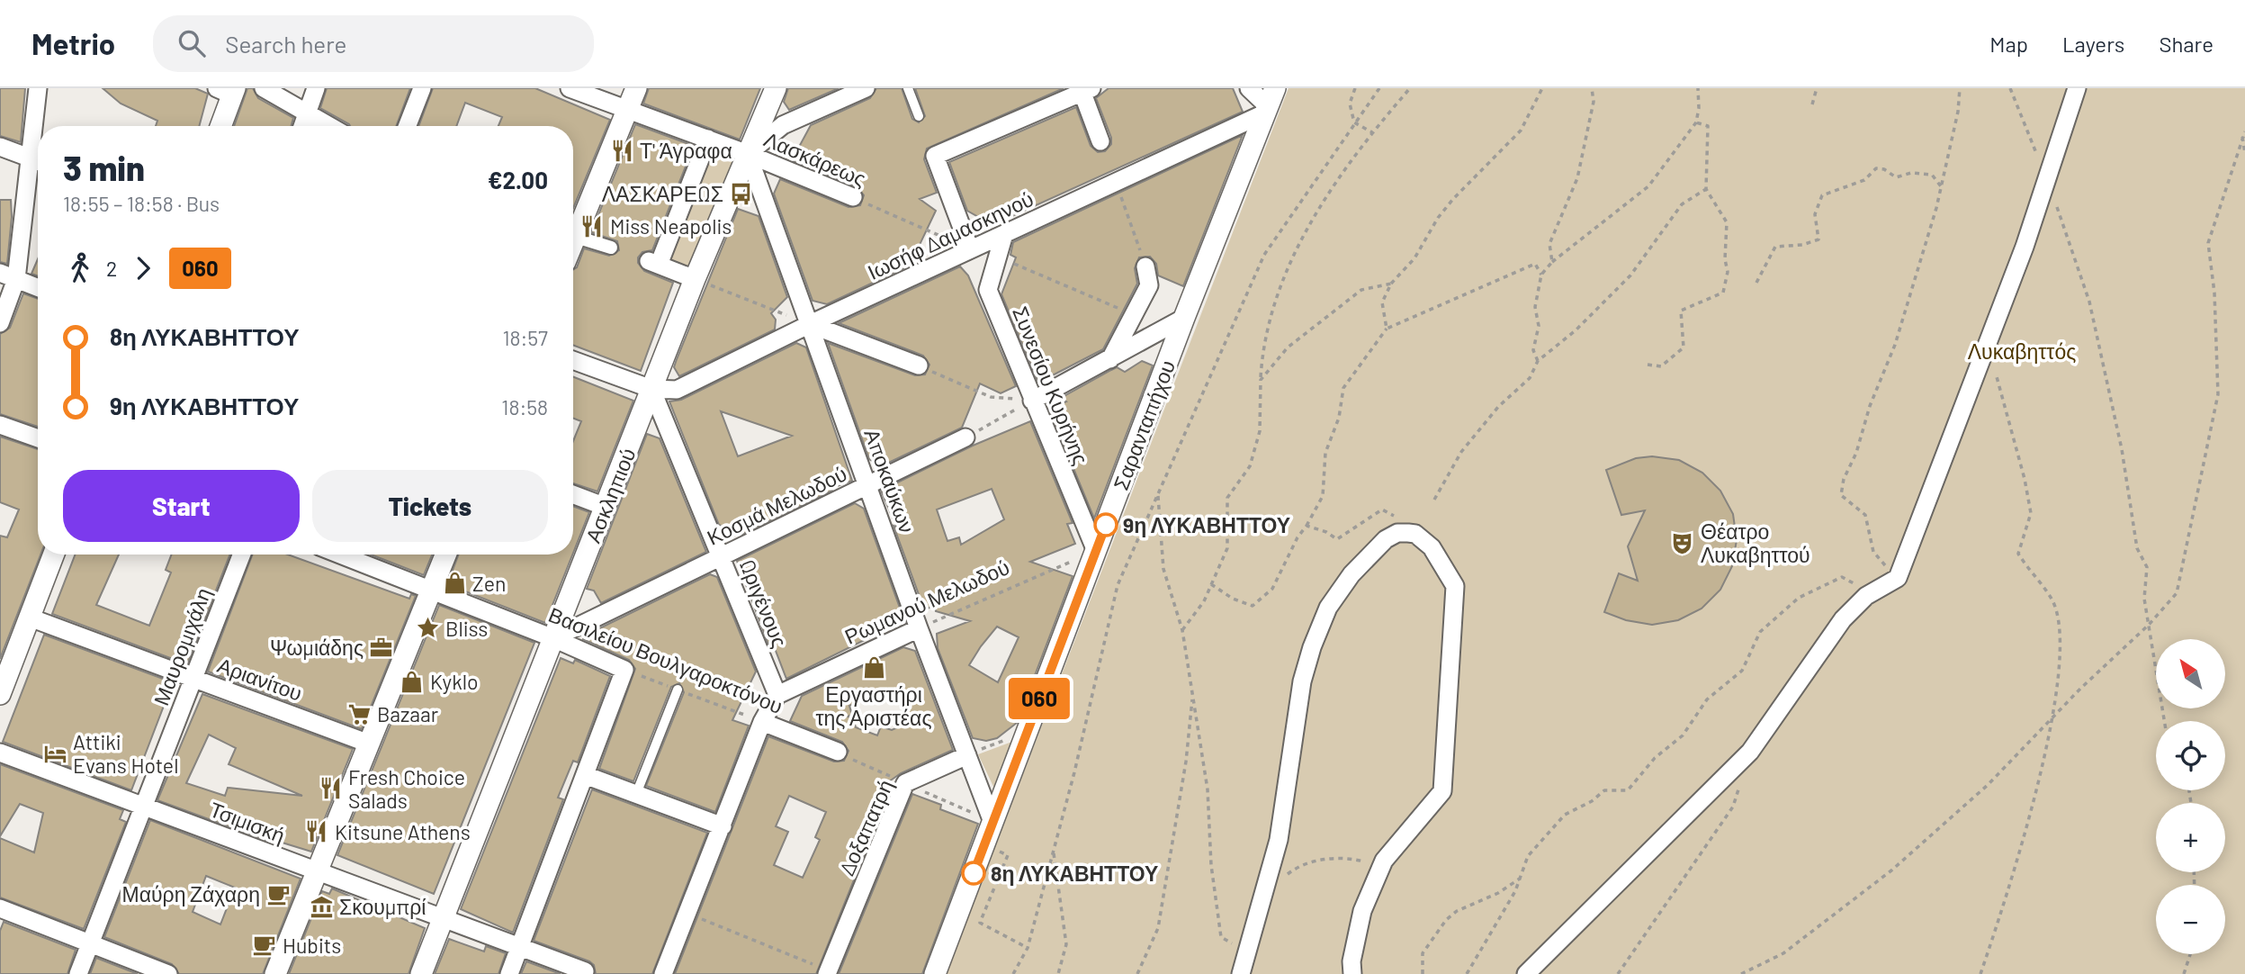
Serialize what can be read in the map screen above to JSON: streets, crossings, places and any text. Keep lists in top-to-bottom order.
{
  "streets": {
    "street": [
      "Λασκάρεως",
      "Ιωσήφ Δαμασκηνού",
      "Συνεσίου Κυρήνης",
      "Σαρανταπήχου",
      "Αποκαύκων",
      "Ασκληπιού",
      "Κοσμά Μελωδού",
      "Ρωμανού Μελωδού",
      "Ωριγένους",
      "Μαυρομιχάλη",
      "Βασιλείου Βουλγαροκτόνου",
      "Αριανίτου",
      "Τσιμισκή",
      "Δοξαπατρή"
    ]
  },
  "crossings": [
    ["Λασκάρεως", "Ιωσήφ Δαμασκηνού"],
    ["Λασκάρεως", "Αποκαύκων"],
    ["Λασκάρεως", "Ασκληπιού"],
    ["Ιωσήφ Δαμασκηνού", "Συνεσίου Κυρήνης"],
    ["Ιωσήφ Δαμασκηνού", "Σαρανταπήχου"],
    ["Ιωσήφ Δαμασκηνού", "Αποκαύκων"],
    ["Ιωσήφ Δαμασκηνού", "Ασκληπιού"],
    ["Ιωσήφ Δαμασκηνού", "Ωριγένους"],
    ["Συνεσίου Κυρήνης", "Σαρανταπήχου"],
    ["Συνεσίου Κυρήνης", "Ρωμανού Μελωδού"],
    ["Σαρανταπήχου", "Αποκαύκων"],
    ["Σαρανταπήχου", "Ρωμανού Μελωδού"],
    ["Αποκαύκων", "Ασκληπιού"],
    ["Αποκαύκων", "Κοσμά Μελωδού"],
    ["Αποκαύκων", "Ρωμανού Μελωδού"],
    ["Αποκαύκων", "Δοξαπατρή"],
    ["Ασκληπιού", "Κοσμά Μελωδού"],
    ["Ασκληπιού", "Ωριγένους"],
    ["Ασκληπιού", "Βασιλείου Βουλγαροκτόνου"],
    ["Ασκληπιού", "Τσιμισκή"],
    ["Κοσμά Μελωδού", "Ωριγένους"],
    ["Κοσμά Μελωδού", "Βασιλείου Βουλγαροκτόνου"],
    ["Ρωμανού Μελωδού", "Ωριγένους"],
    ["Μαυρομιχάλη", "Αριανίτου"],
    ["Μαυρομιχάλη", "Τσιμισκή"]
  ],
  "parks": ["Λυκαβηττός"],
  "places": {
    "restaurant": [
      "Τ' Άγραφα",
      "Miss Neapolis",
      "Fresh Choice Salads",
      "Kitsune Athens"
    ],
    "bus stop": ["ΛΑΣΚΑΡΕΩΣ"],
    "other": ["9η ΛΥΚΑΒΗΤΤΟΥ", "8η ΛΥΚΑΒΗΤΤΟΥ"],
    "theatre": ["Θέατρο Λυκαβηττού"],
    "shop": ["Zen", "Εργαστήρι της Αριστέας", "Kyklo"],
    "place": ["Bliss"],
    "office": ["Ψωμιάδης"],
    "supermarket": ["Bazaar"],
    "hotel": ["Attiki Evans Hotel"],
    "cafe": ["Μαύρη Ζάχαρη", "Hubits"],
    "museum": ["Σκουμπρί"]
  },
  "lines": ["bus line 060"],
  "north": "top left",
  "page": {
    "header": "Metrio",
    "search": "Search here",
    "nav": ["Map", "Layers", "Share"],
    "on_map": "060",
    "heading": ["3 min", "18:55 – 18:58 · Bus", "€2.00"],
    "legs": ["2", "060"],
    "list": [
      {
        "name": "8η ΛΥΚΑΒΗΤΤΟΥ",
        "value": "18:57"
      },
      {
        "name": "9η ΛΥΚΑΒΗΤΤΟΥ",
        "value": "18:58"
      }
    ],
    "buttons": ["Start", "Tickets"],
    "map_buttons": ["+", "−"]
  }
}
